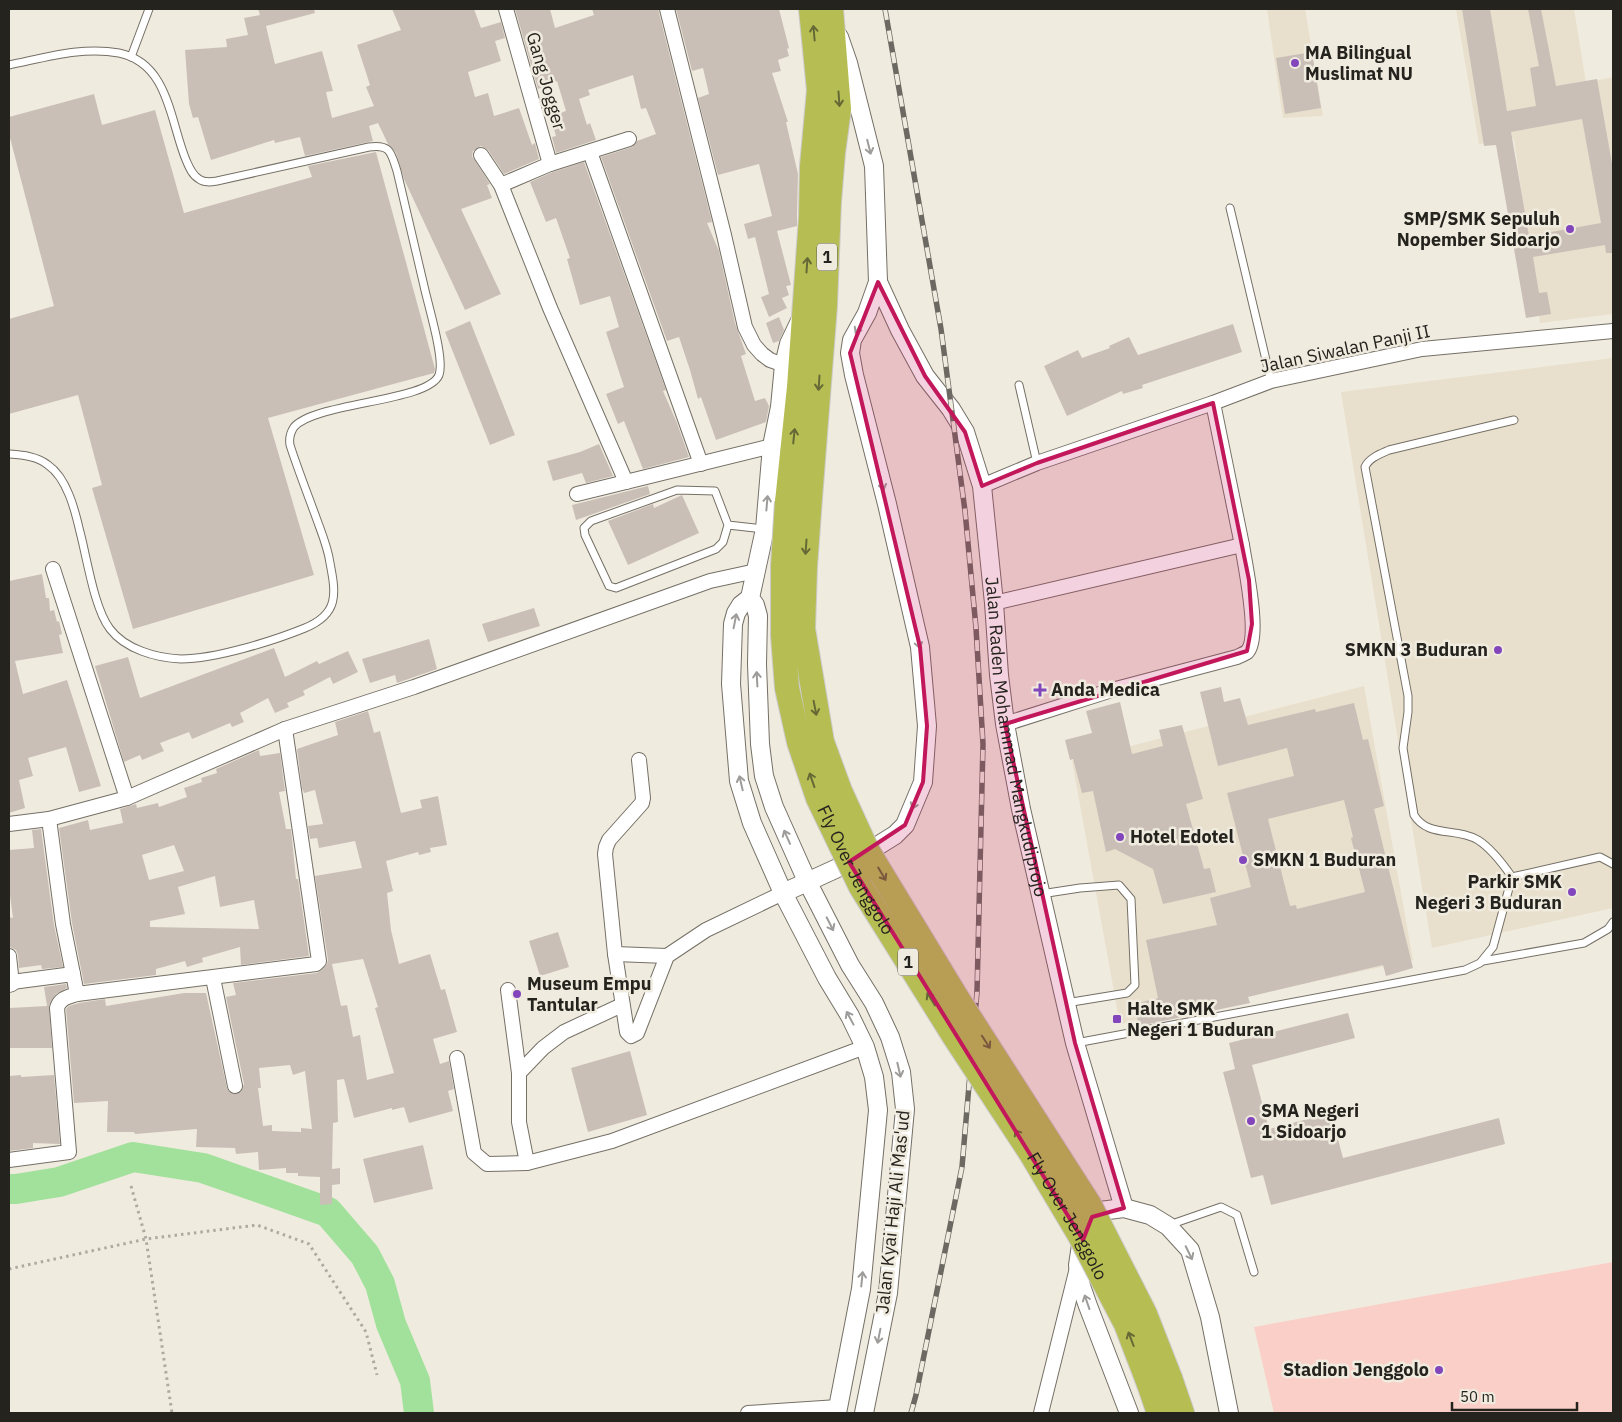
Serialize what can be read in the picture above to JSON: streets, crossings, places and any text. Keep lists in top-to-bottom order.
{
  "streets": {
    "highway": ["1", "Fly Over Jenggolo"],
    "street": [
      "Gang Jogger",
      "Jalan Siwalan Panji II",
      "Jalan Raden Mohammad Mangkudiprojo",
      "Jalan Kyai Haji Ali Mas'ud"
    ]
  },
  "crossings": [
    ["1", "Jalan Raden Mohammad Mangkudiprojo"],
    ["1", "Fly Over Jenggolo"],
    ["Jalan Siwalan Panji II", "Jalan Raden Mohammad Mangkudiprojo"],
    ["Jalan Raden Mohammad Mangkudiprojo", "Fly Over Jenggolo"],
    ["Jalan Raden Mohammad Mangkudiprojo", "Jalan Kyai Haji Ali Mas'ud"]
  ],
  "places": {
    "other": [
      "MA Bilingual Muslimat NU",
      "SMP/SMK Sepuluh Nopember Sidoarjo",
      "SMKN 3 Buduran",
      "Hotel Edotel",
      "SMKN 1 Buduran",
      "Parkir SMK Negeri 3 Buduran",
      "Museum Empu Tantular",
      "SMA Negeri 1 Sidoarjo",
      "Stadion Jenggolo"
    ],
    "health": ["Anda Medica"],
    "transit": ["Halte SMK Negeri 1 Buduran"]
  },
  "scale_bar": "50 m"
}
